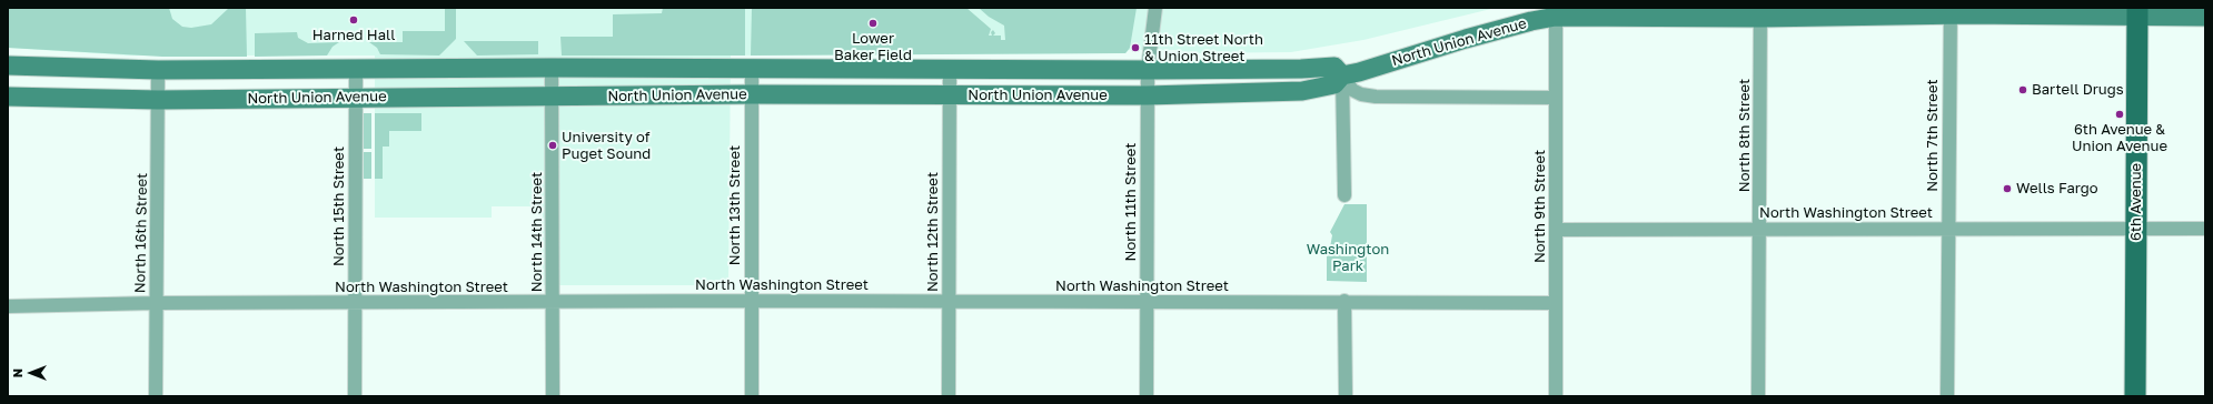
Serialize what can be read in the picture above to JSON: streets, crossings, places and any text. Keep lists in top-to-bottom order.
{
  "streets": {
    "main road": ["6th Avenue"],
    "street": [
      "North Union Avenue",
      "North 8th Street",
      "North 7th Street",
      "North 11th Street",
      "North 13th Street",
      "North 15th Street",
      "North 9th Street",
      "North Washington Street",
      "North 14th Street",
      "North 12th Street",
      "North 16th Street"
    ]
  },
  "crossings": [
    ["North Union Avenue", "North 8th Street"],
    ["North Union Avenue", "North 7th Street"],
    ["North Union Avenue", "North 11th Street"],
    ["North Union Avenue", "6th Avenue"],
    ["North Union Avenue", "North 13th Street"],
    ["North Union Avenue", "North 15th Street"],
    ["North Union Avenue", "North 9th Street"],
    ["North Union Avenue", "North 14th Street"],
    ["North Union Avenue", "North 12th Street"],
    ["North Union Avenue", "North 16th Street"],
    ["North 8th Street", "North Washington Street"],
    ["North 7th Street", "North Washington Street"],
    ["North 11th Street", "North Washington Street"],
    ["6th Avenue", "North Washington Street"],
    ["North 13th Street", "North Washington Street"],
    ["North 15th Street", "North Washington Street"],
    ["North 9th Street", "North Washington Street"],
    ["North Washington Street", "North 14th Street"],
    ["North Washington Street", "North 12th Street"],
    ["North Washington Street", "North 16th Street"]
  ],
  "parks": ["Washington Park"],
  "places": [
    "Harned Hall",
    "Lower Baker Field",
    "11th Street North & Union Street",
    "Bartell Drugs",
    "6th Avenue & Union Avenue",
    "University of Puget Sound",
    "Wells Fargo"
  ],
  "north": "left"
}
